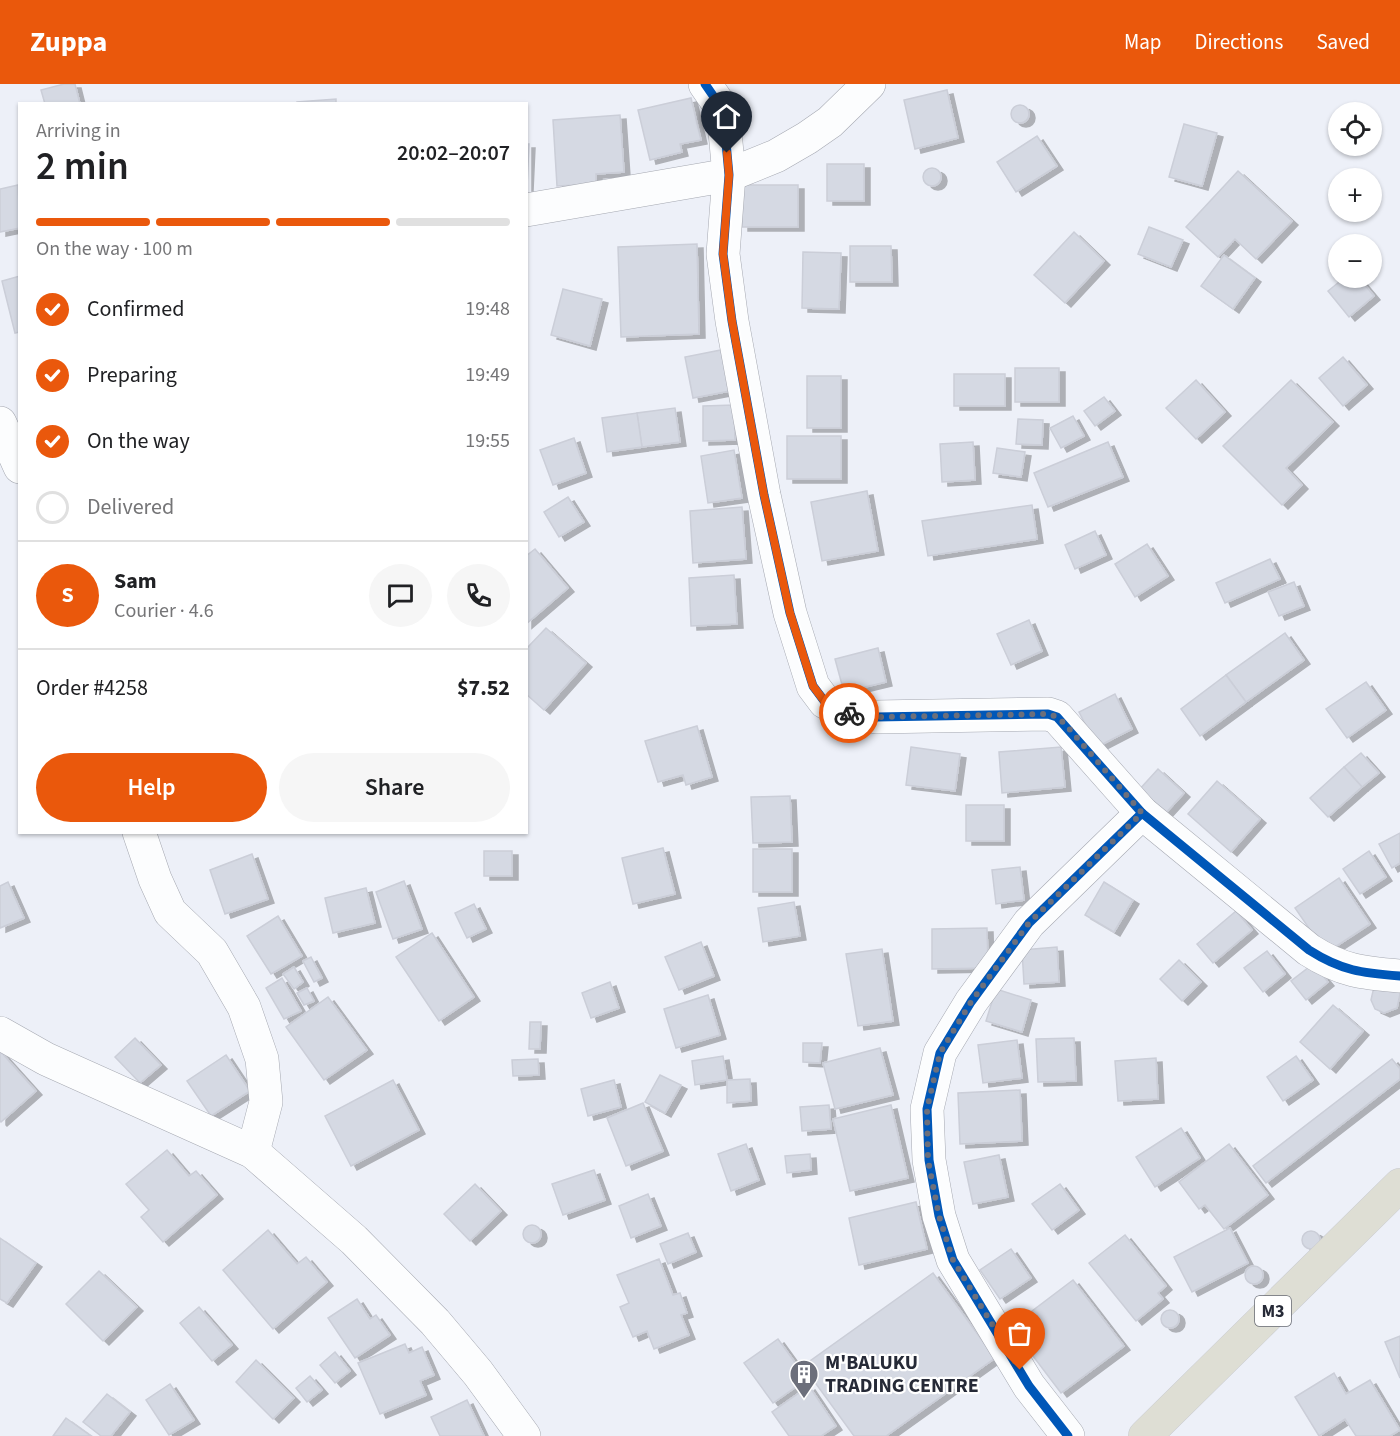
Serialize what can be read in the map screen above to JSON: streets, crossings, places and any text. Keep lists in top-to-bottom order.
{
  "streets": {
    "highway": ["M3"]
  },
  "places": {
    "building": ["M'BALUKU TRADING CENTRE"]
  },
  "page": {
    "header": "Zuppa",
    "nav": ["Map", "Directions", "Saved"],
    "map_buttons": ["+", "−"],
    "heading": ["2 min", "Arriving in", "20:02–20:07"],
    "panel": [
      "Sam",
      "Courier · 4.6",
      "Order #4258",
      "$7.52"
    ],
    "bar": "On the way · 100 m",
    "list": [
      ["Confirmed", "19:48"],
      ["Preparing", "19:49"],
      ["On the way", "19:55"],
      "Delivered"
    ],
    "round": "S",
    "buttons": ["Help", "Share"]
  }
}
